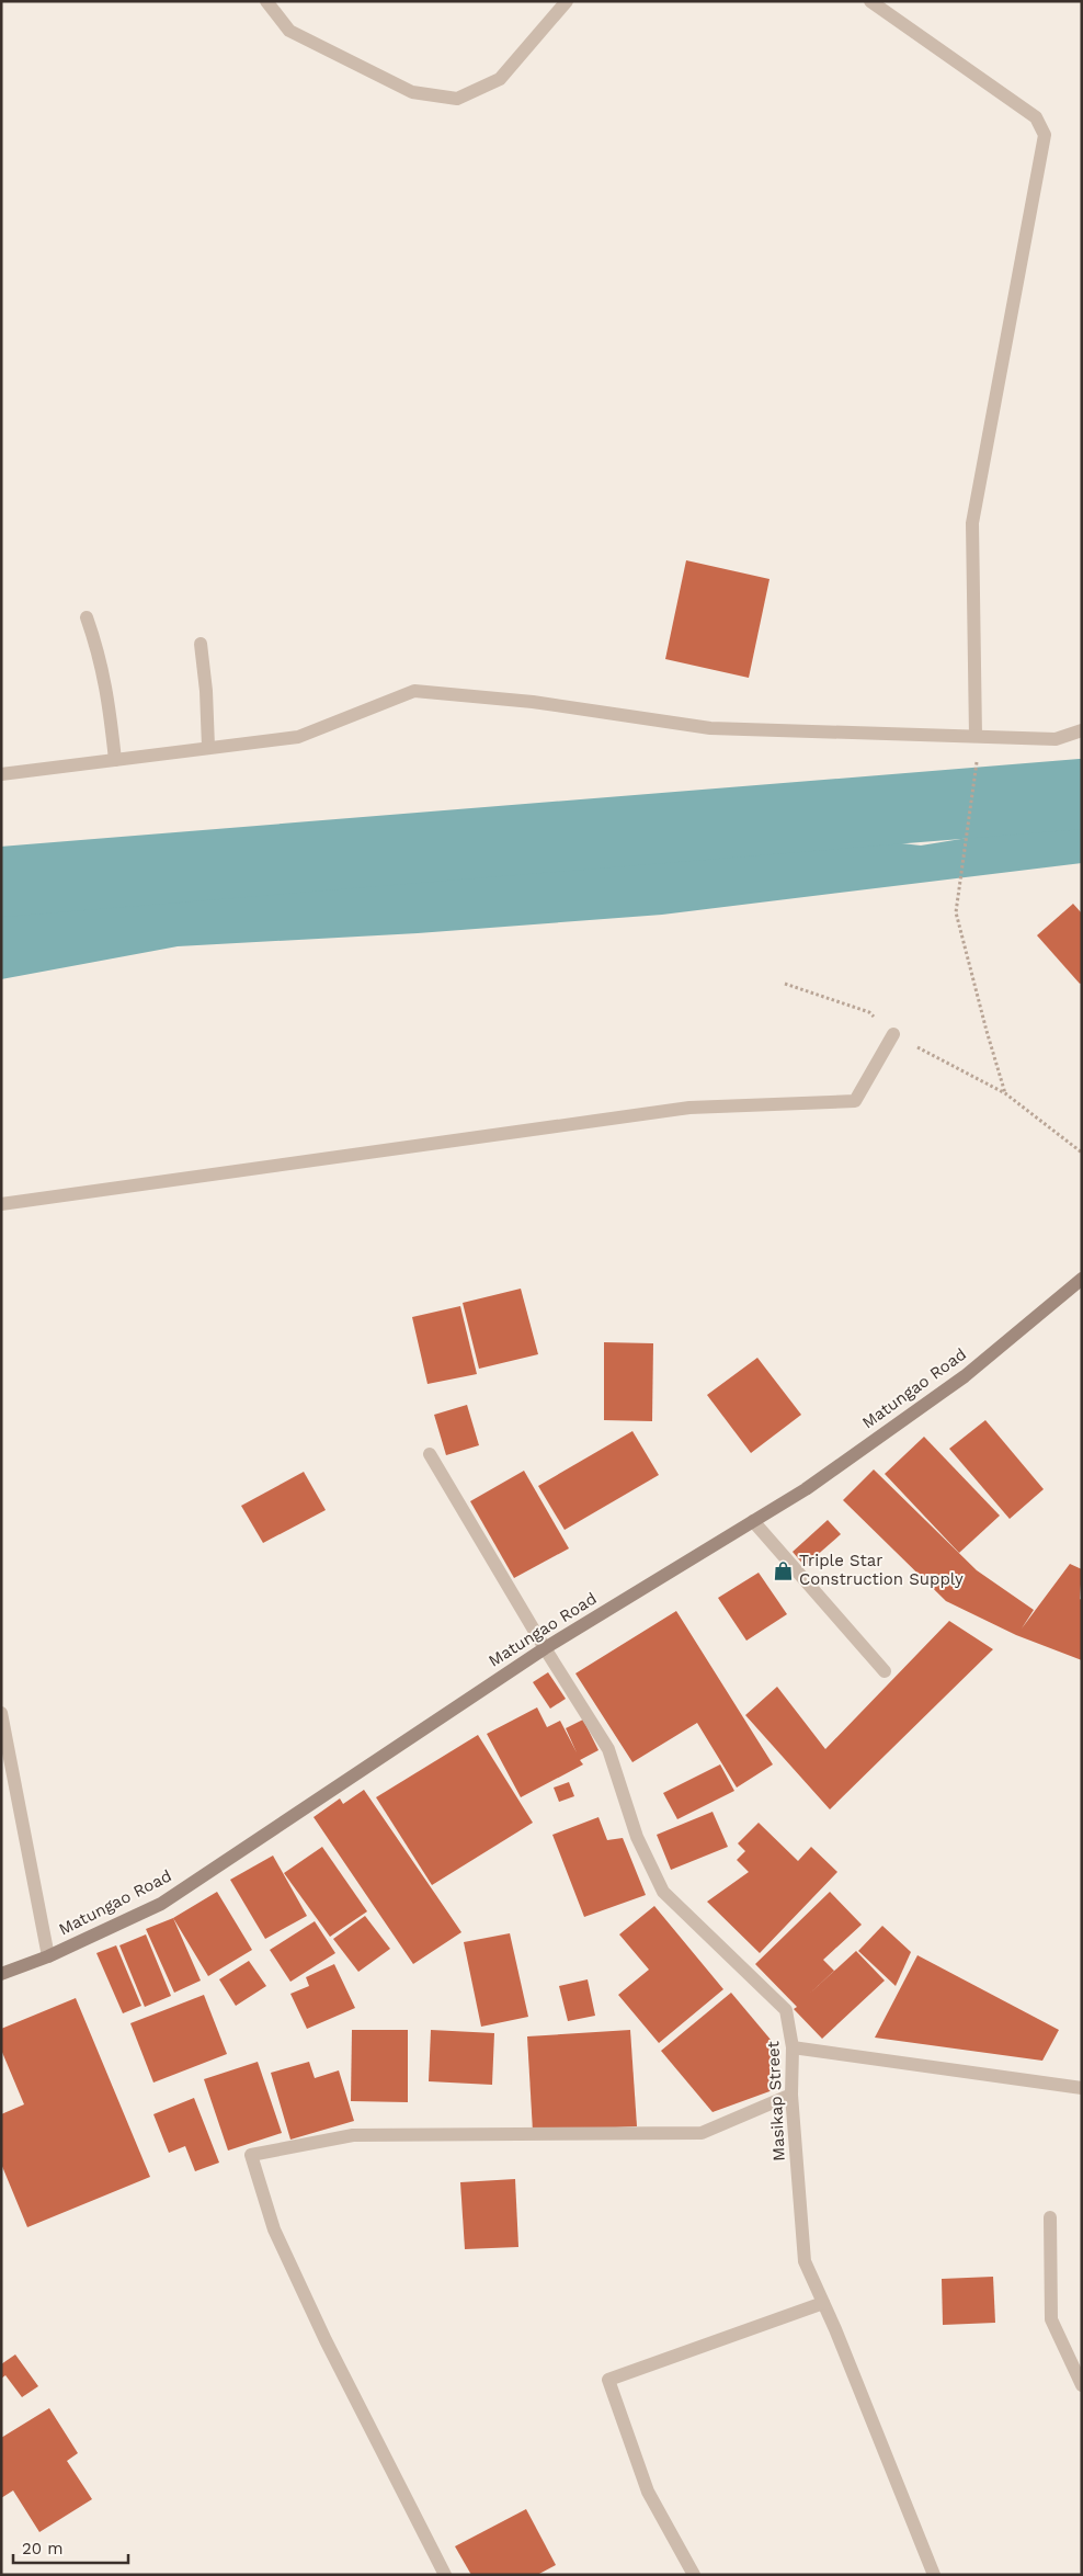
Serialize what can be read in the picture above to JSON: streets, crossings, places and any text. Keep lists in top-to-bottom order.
{
  "streets": {
    "main road": ["Matungao Road"],
    "street": ["Masikap Street"]
  },
  "crossings": [
    ["Matungao Road", "Masikap Street"]
  ],
  "places": {
    "shop": ["Triple Star Construction Supply"]
  },
  "scale_bar": "20 m"
}
